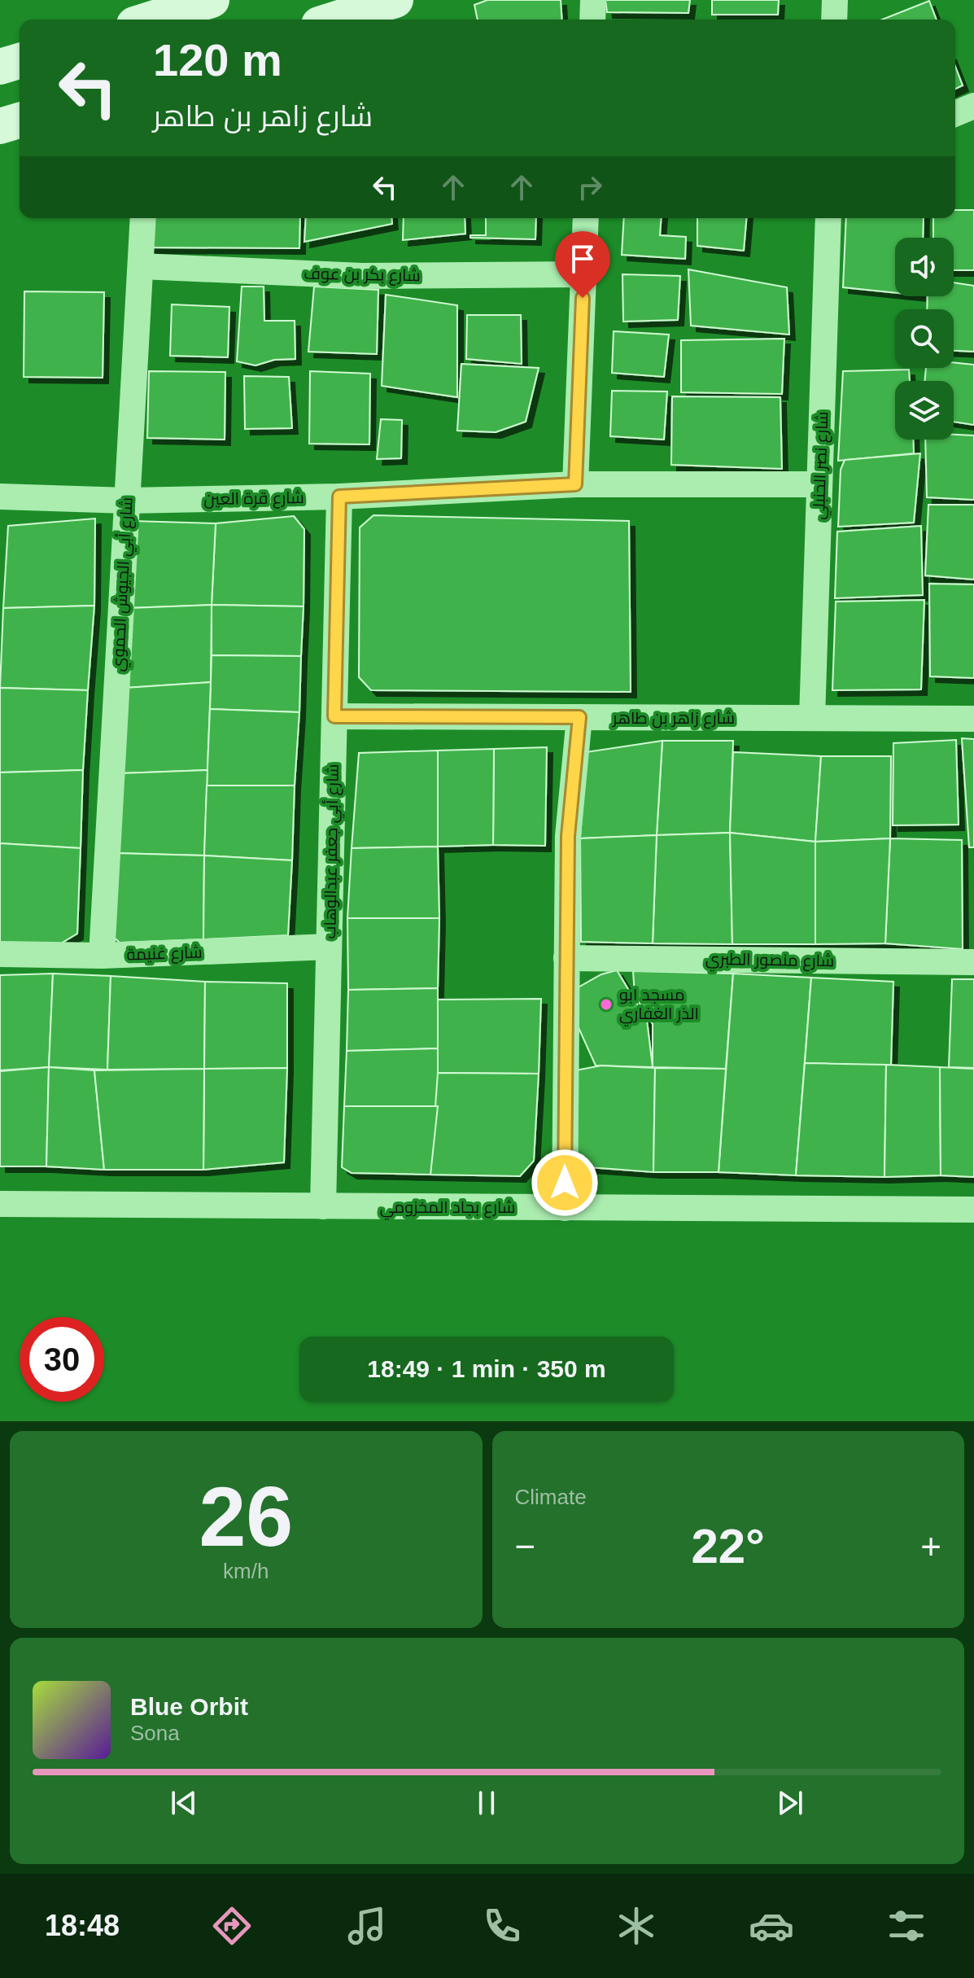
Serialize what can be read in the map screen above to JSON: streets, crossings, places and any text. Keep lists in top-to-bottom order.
{
  "streets": {
    "street": [
      "شارع بكر بن عوف",
      "شارع نصر الحنبلي",
      "شارع قرة العين",
      "شارع أبي الجيوش الحموي",
      "شارع زاهر بن طاهر",
      "شارع أبي جعفر عبدالوهاب",
      "شارع غنيمة",
      "شارع منصور الطبري",
      "شارع بجاد المخزومي"
    ]
  },
  "crossings": [
    ["شارع بكر بن عوف", "شارع أبي الجيوش الحموي"],
    ["شارع نصر الحنبلي", "شارع قرة العين"],
    ["شارع نصر الحنبلي", "شارع زاهر بن طاهر"],
    ["شارع قرة العين", "شارع أبي الجيوش الحموي"],
    ["شارع قرة العين", "شارع أبي جعفر عبدالوهاب"],
    ["شارع أبي الجيوش الحموي", "شارع غنيمة"],
    ["شارع زاهر بن طاهر", "شارع أبي جعفر عبدالوهاب"],
    ["شارع أبي جعفر عبدالوهاب", "شارع غنيمة"],
    ["شارع أبي جعفر عبدالوهاب", "شارع بجاد المخزومي"]
  ],
  "places": ["مسجد ابو الذر الغفاري"],
  "page": {
    "turn": ["120 m", "شارع زاهر بن طاهر"],
    "limit": "30",
    "trip": "18:49 · 1 min · 350 m",
    "tile": [
      ["26", "km/h"],
      "Climate"
    ],
    "heat": ["−", "22°", "+"],
    "song": ["Blue Orbit", "Sona"],
    "tabs": "18:48"
  }
}
